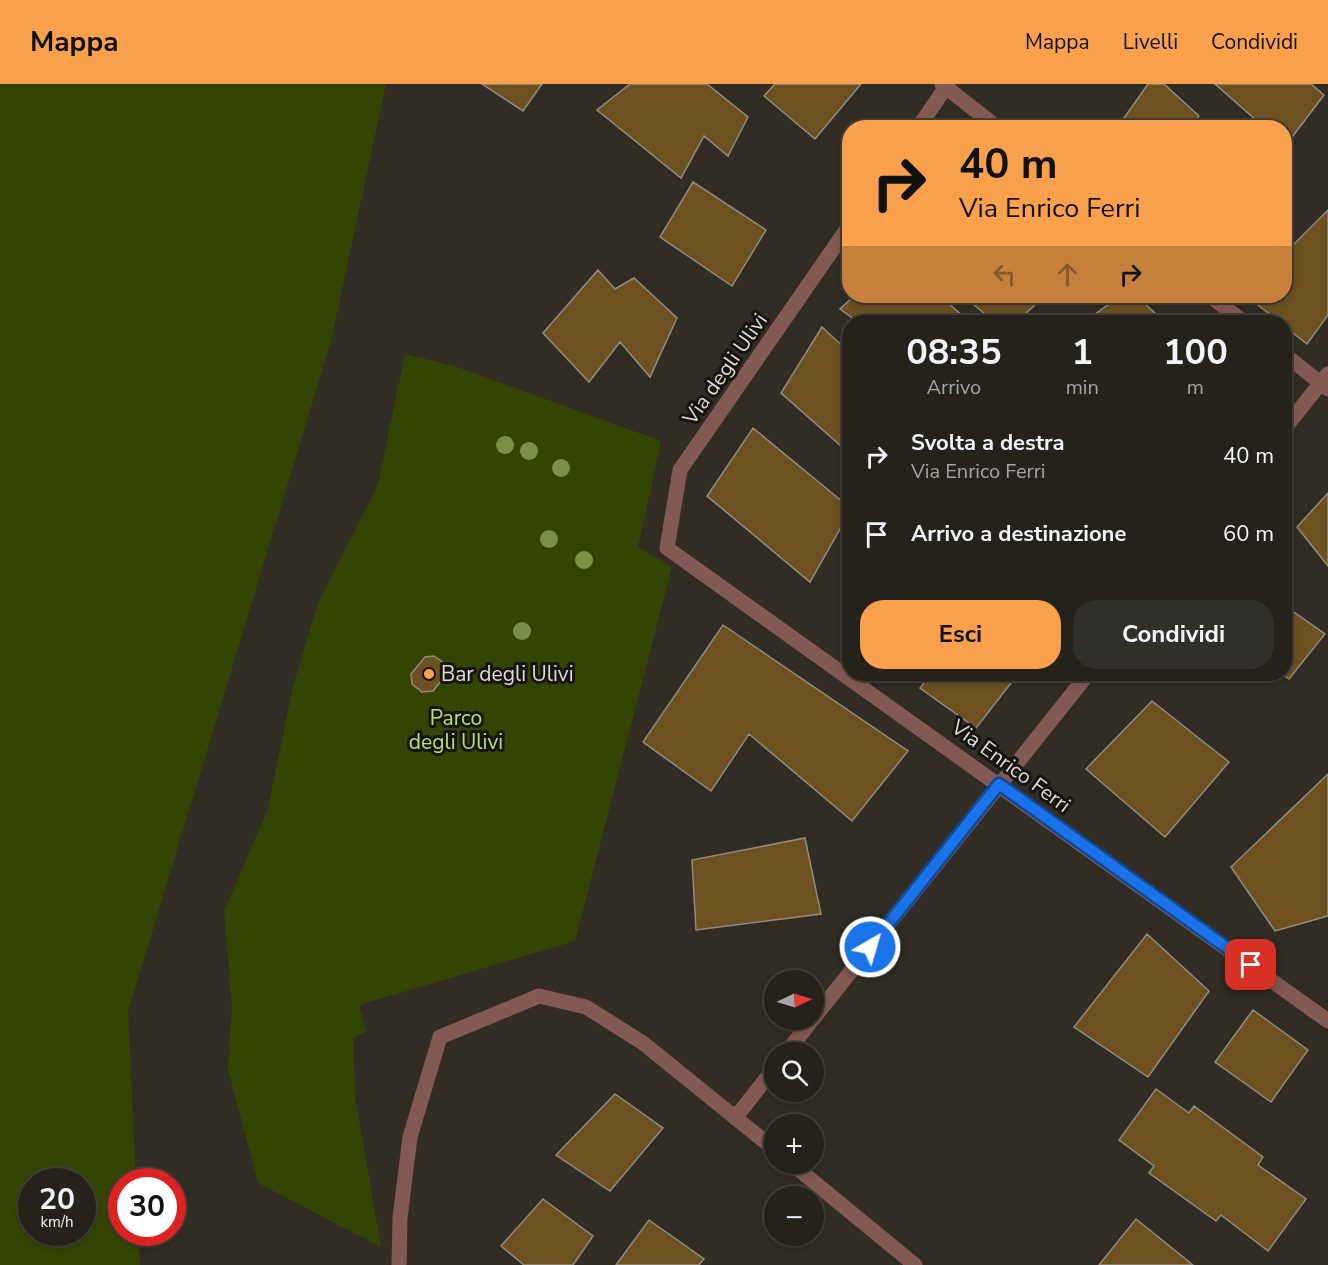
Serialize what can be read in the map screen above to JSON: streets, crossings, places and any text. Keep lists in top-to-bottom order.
{
  "streets": {
    "street": ["Via degli Ulivi", "Via Enrico Ferri"]
  },
  "crossings": [
    ["Via degli Ulivi", "Via Enrico Ferri"]
  ],
  "parks": ["Parco degli Ulivi"],
  "places": ["Bar degli Ulivi"],
  "north": "right",
  "page": {
    "header": "Mappa",
    "nav": ["Mappa", "Livelli", "Condividi"],
    "turn": ["40 m", "Via Enrico Ferri"],
    "eta": [
      "08:35",
      "Arrivo",
      "1",
      "min",
      "100",
      "m"
    ],
    "list": [
      {
        "name": "Svolta a destra",
        "note": "Via Enrico Ferri",
        "value": "40 m"
      },
      {
        "name": "Arrivo a destinazione",
        "value": "60 m"
      }
    ],
    "buttons": ["Esci", "Condividi"],
    "map_buttons": ["+", "−"],
    "speed": "20 km/h",
    "limit": "30"
  }
}
